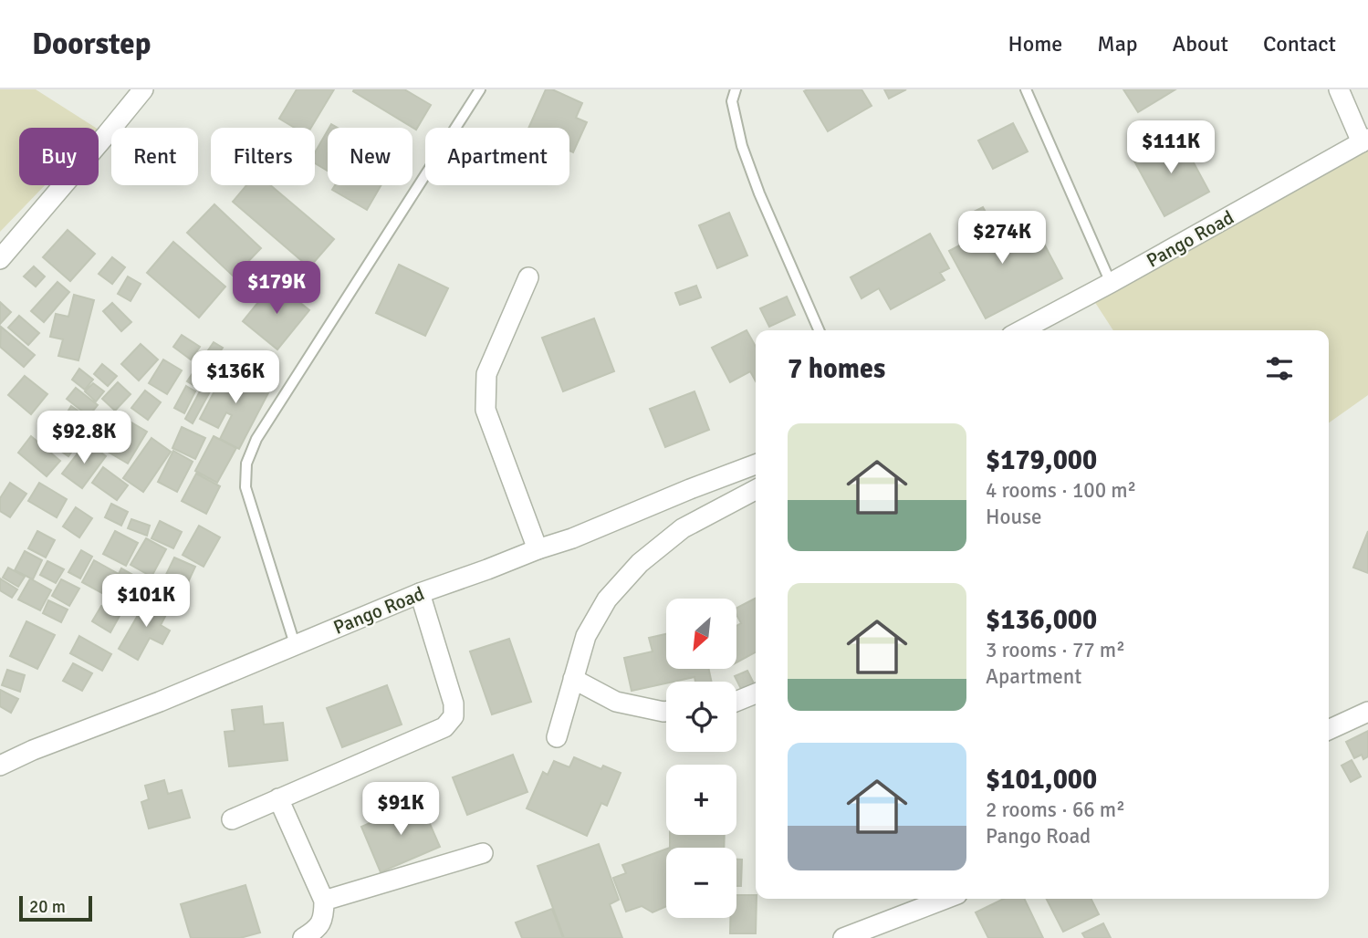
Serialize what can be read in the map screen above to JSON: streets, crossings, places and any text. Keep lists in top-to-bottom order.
{
  "streets": {
    "street": ["Pango Road"]
  },
  "scale_bar": "20 m",
  "north": "bottom left",
  "page": {
    "header": "Doorstep",
    "nav": [
      "Home",
      "Map",
      "About",
      "Contact"
    ],
    "price": [
      "$111K",
      "$274K",
      "$179K",
      "$136K",
      "$92.8K",
      "$101K",
      "$91K"
    ],
    "chip": [
      "Buy",
      "Rent",
      "Filters",
      "New",
      "Apartment"
    ],
    "heading": "7 homes",
    "list": [
      {
        "name": "$179,000",
        "note": "4 rooms · 100 m² · House"
      },
      {
        "name": "$136,000",
        "note": "3 rooms · 77 m² · Apartment"
      },
      {
        "name": "$101,000",
        "note": "2 rooms · 66 m² · Pango Road"
      }
    ],
    "map_buttons": ["+", "−"],
    "scale": "20 m"
  }
}
